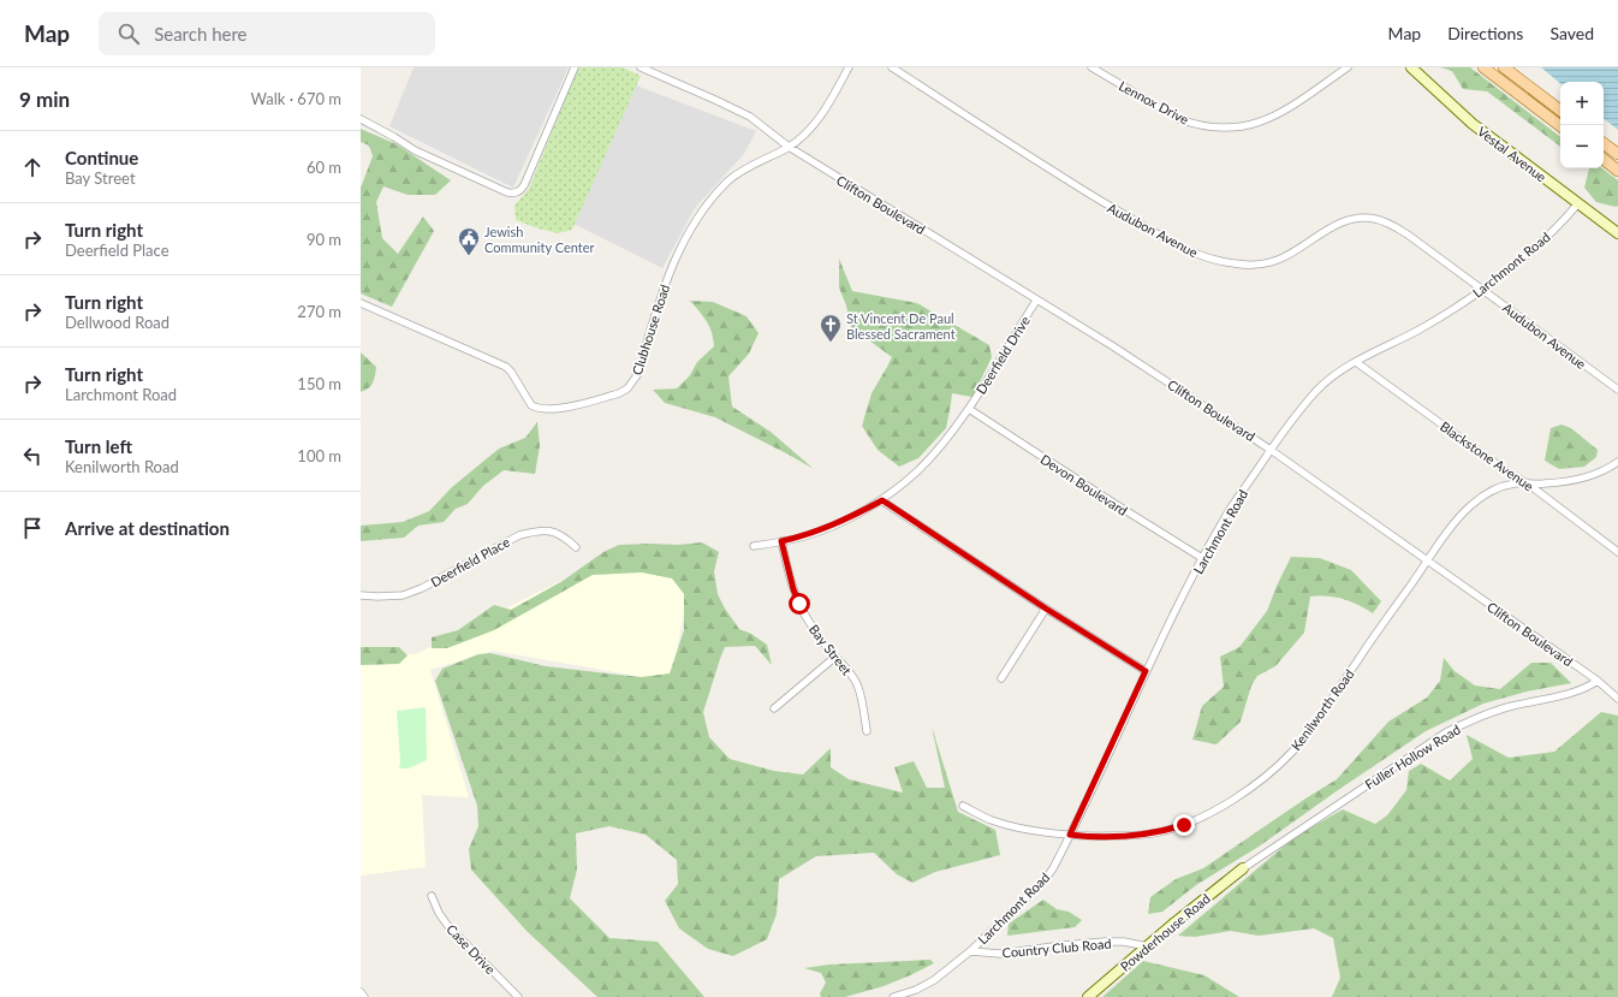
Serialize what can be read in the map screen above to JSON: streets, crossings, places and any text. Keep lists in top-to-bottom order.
{
  "streets": {
    "street": [
      "Lennox Drive",
      "Vestal Avenue",
      "Clifton Boulevard",
      "Audubon Avenue",
      "Larchmont Road",
      "Clubhouse Road",
      "Deerfield Drive",
      "Blackstone Avenue",
      "Devon Boulevard",
      "Deerfield Place",
      "Bay Street",
      "Kenilworth Road",
      "Fuller Hollow Road",
      "Powderhouse Road",
      "Country Club Road",
      "Case Drive"
    ]
  },
  "crossings": [
    ["Vestal Avenue", "Larchmont Road"],
    ["Clifton Boulevard", "Larchmont Road"],
    ["Clifton Boulevard", "Clubhouse Road"],
    ["Clifton Boulevard", "Deerfield Drive"],
    ["Clifton Boulevard", "Kenilworth Road"],
    ["Clifton Boulevard", "Fuller Hollow Road"],
    ["Audubon Avenue", "Larchmont Road"],
    ["Larchmont Road", "Blackstone Avenue"],
    ["Larchmont Road", "Devon Boulevard"],
    ["Larchmont Road", "Kenilworth Road"],
    ["Larchmont Road", "Country Club Road"],
    ["Deerfield Drive", "Devon Boulevard"],
    ["Blackstone Avenue", "Kenilworth Road"],
    ["Fuller Hollow Road", "Powderhouse Road"],
    ["Powderhouse Road", "Country Club Road"]
  ],
  "places": {
    "public building": ["Jewish Community Center"],
    "church": ["St Vincent De Paul Blessed Sacrament"]
  },
  "page": {
    "header": "Map",
    "search": "Search here",
    "nav": ["Map", "Directions", "Saved"],
    "heading": ["9 min", "Walk · 670 m"],
    "map_buttons": ["+", "−"],
    "list": [
      ["Continue", "Bay Street", "60 m"],
      ["Turn right", "Deerfield Place", "90 m"],
      ["Turn right", "Dellwood Road", "270 m"],
      ["Turn right", "Larchmont Road", "150 m"],
      ["Turn left", "Kenilworth Road", "100 m"],
      "Arrive at destination"
    ]
  }
}
